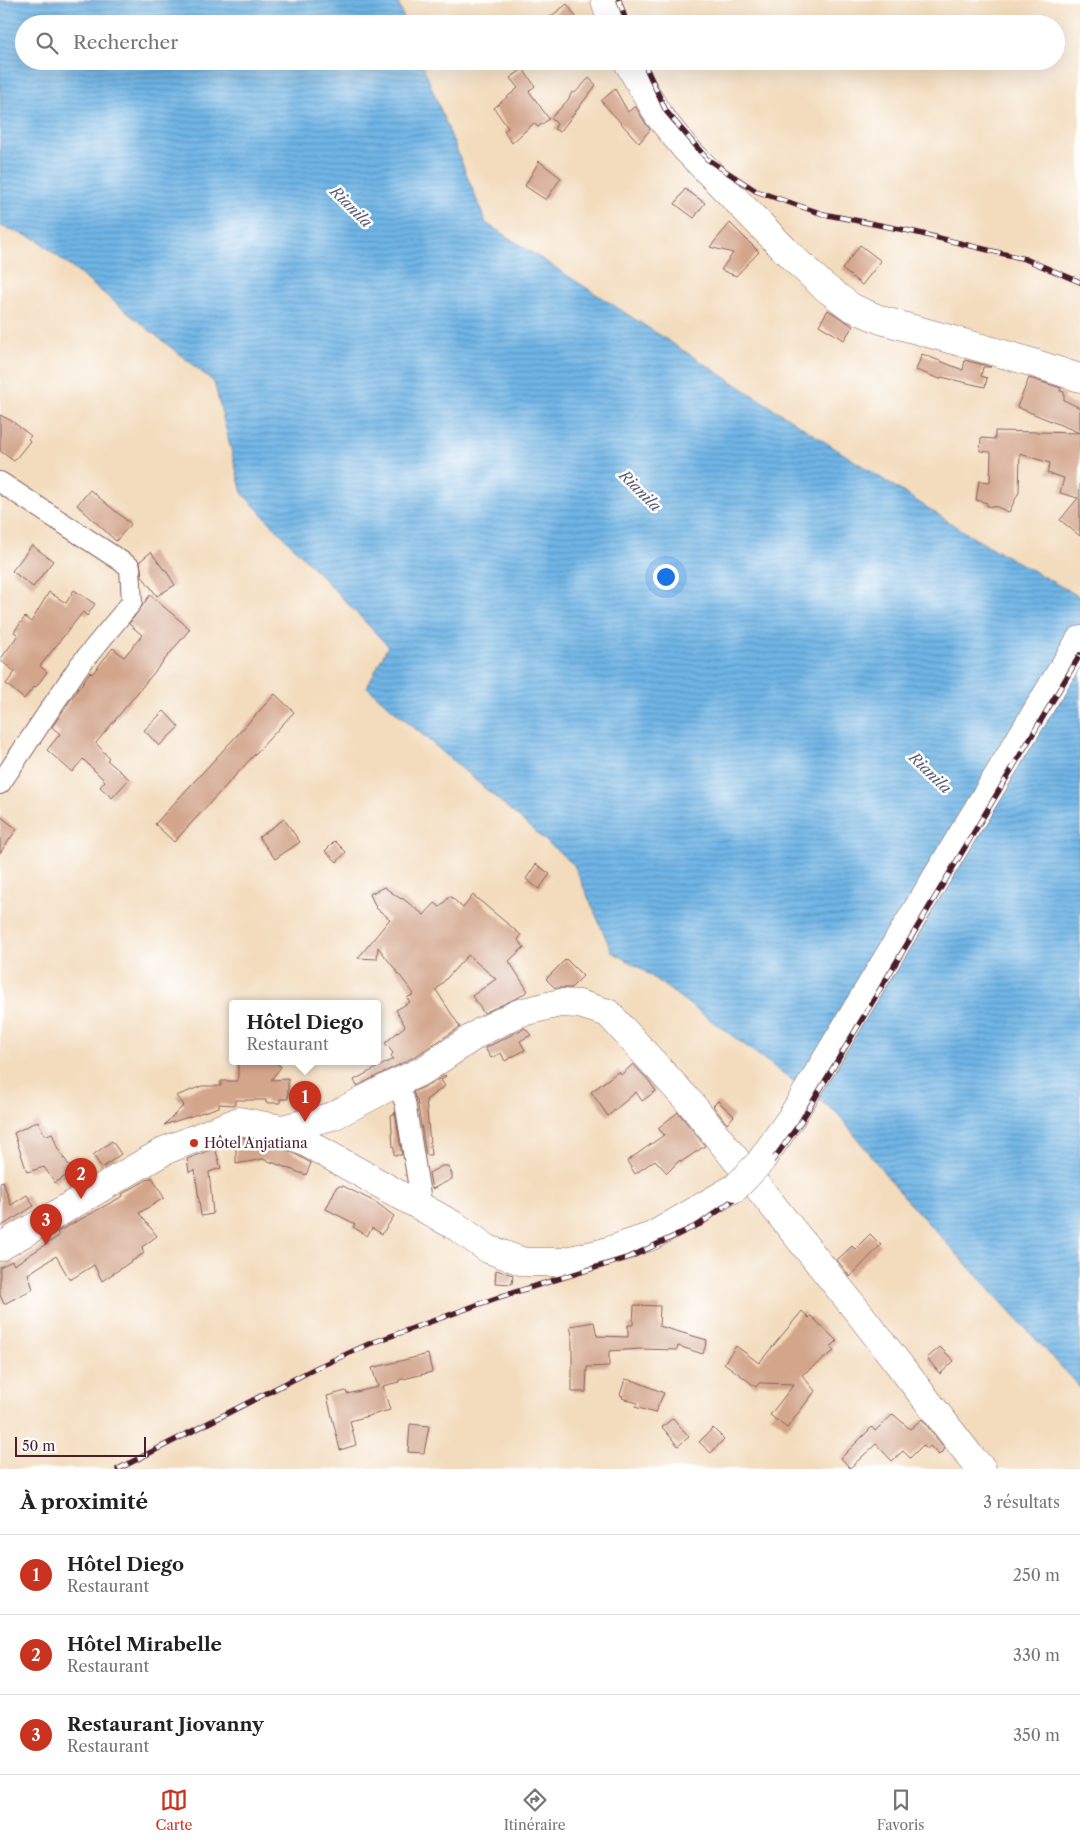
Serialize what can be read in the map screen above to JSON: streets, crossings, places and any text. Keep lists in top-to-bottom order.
{
  "water": ["Rianila"],
  "places": ["Hôtel Anjatiana"],
  "scale_bar": "50 m",
  "page": {
    "search": "Rechercher",
    "popup": ["Hôtel Diego", "Restaurant"],
    "pins": ["1", "2", "3"],
    "scale": "50 m",
    "heading": ["À proximité", "3 résultats"],
    "list": [
      {
        "mark": "1",
        "name": "Hôtel Diego",
        "note": "Restaurant",
        "value": "250 m"
      },
      {
        "mark": "2",
        "name": "Hôtel Mirabelle",
        "note": "Restaurant",
        "value": "330 m"
      },
      {
        "mark": "3",
        "name": "Restaurant Jiovanny",
        "note": "Restaurant",
        "value": "350 m"
      }
    ],
    "nav": ["Carte", "Itinéraire", "Favoris"]
  }
}
